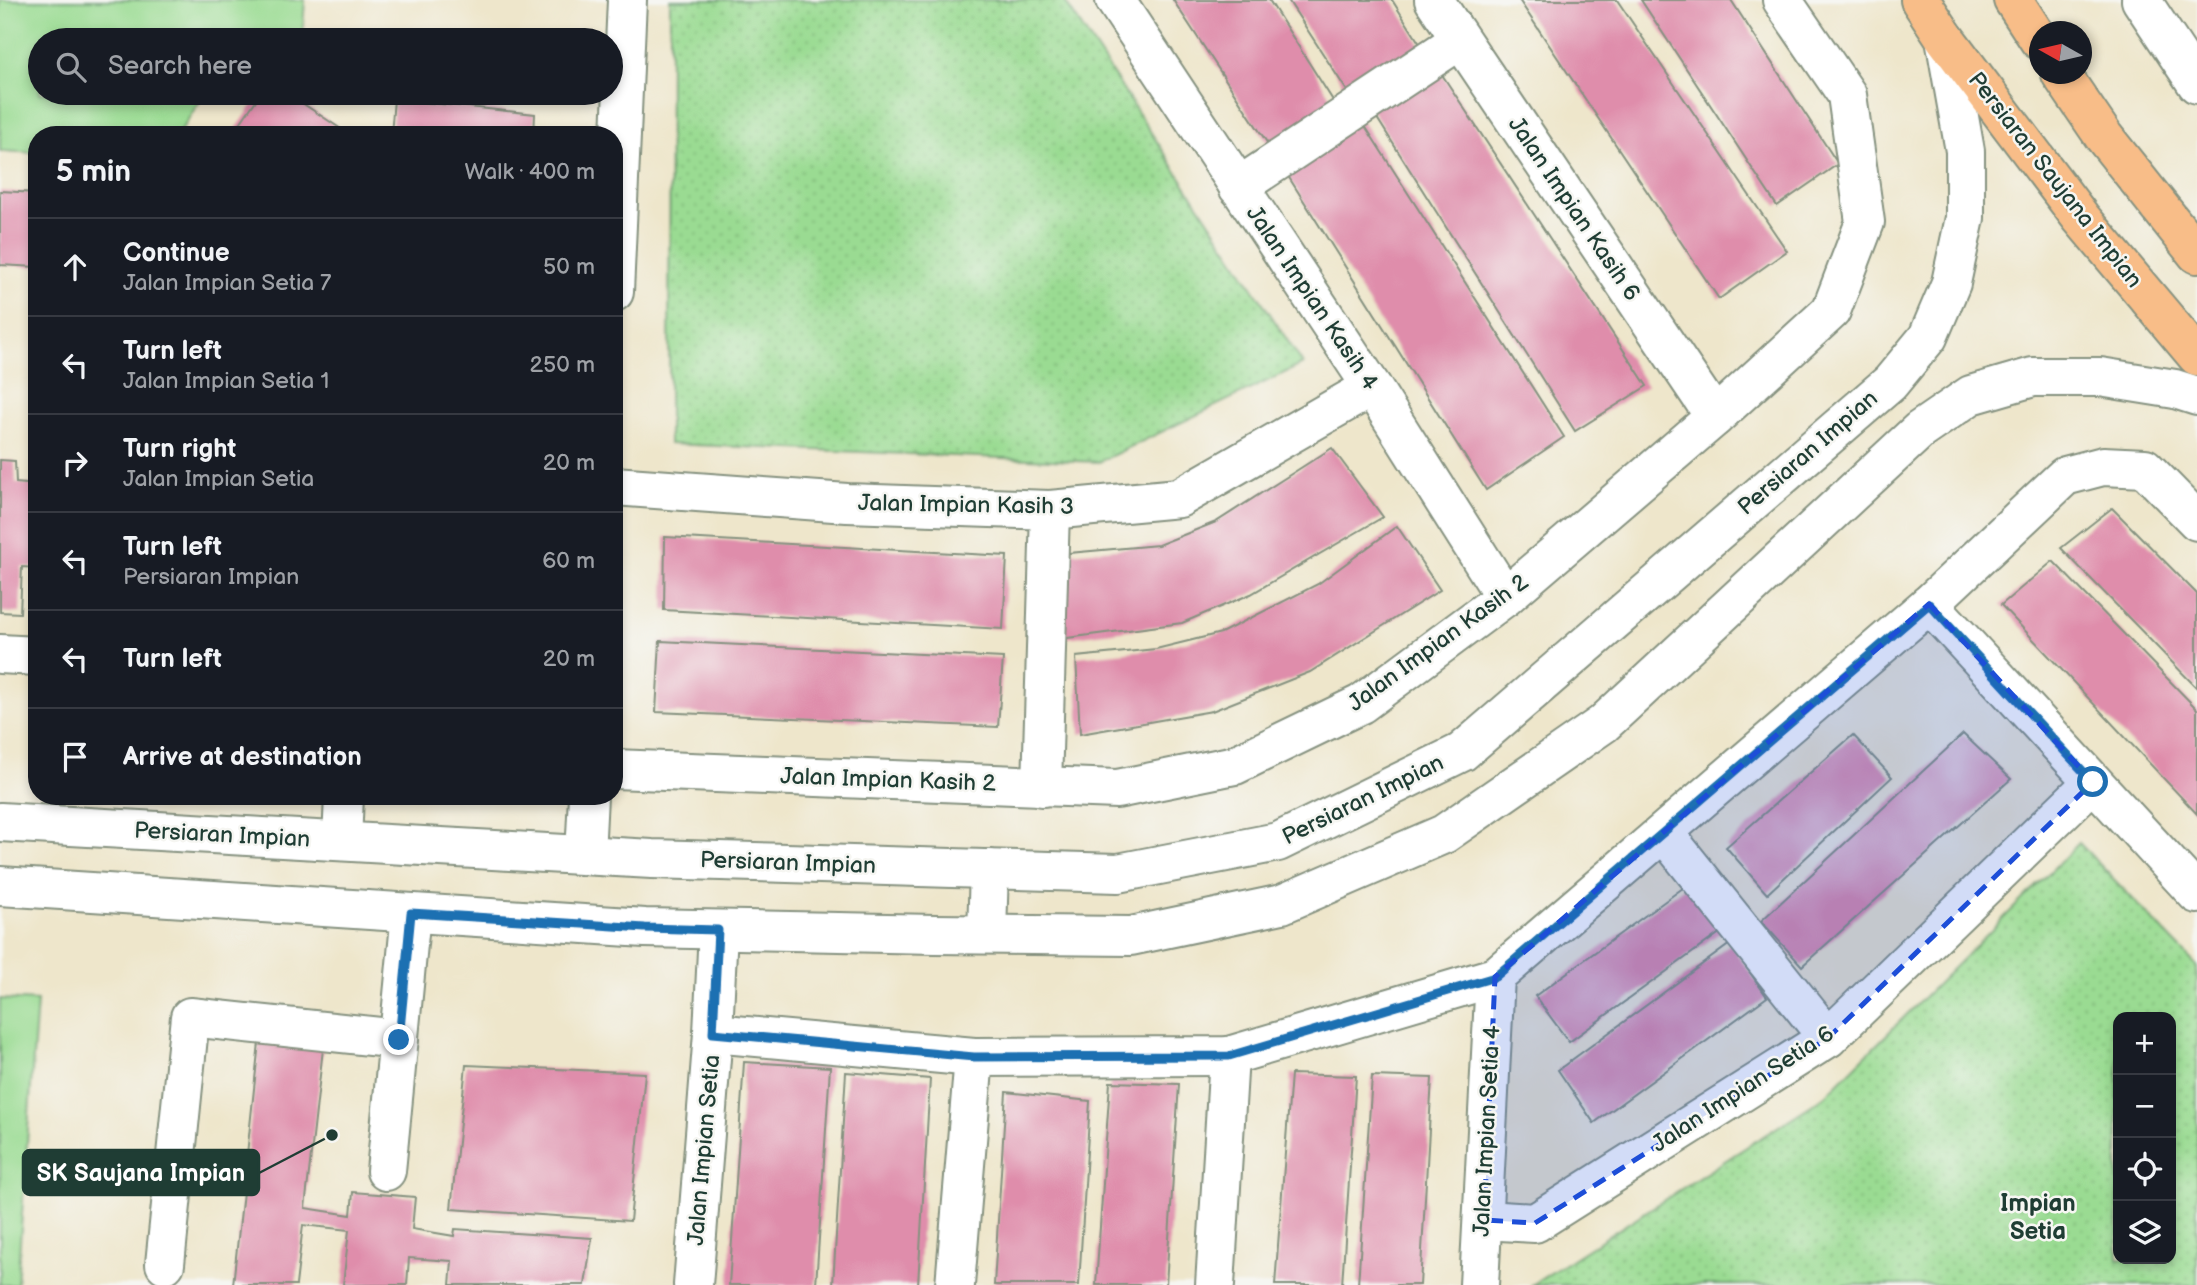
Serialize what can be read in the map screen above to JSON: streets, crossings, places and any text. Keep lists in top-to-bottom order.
{
  "streets": {
    "highway": ["Persiaran Saujana Impian"],
    "street": [
      "Jalan Impian Kasih 6",
      "Jalan Impian Kasih 4",
      "Persiaran Impian",
      "Jalan Impian Kasih 3",
      "Jalan Impian Kasih 2",
      "Jalan Impian Setia 6",
      "Jalan Impian Setia 4",
      "Jalan Impian Setia"
    ]
  },
  "crossings": [
    ["Persiaran Saujana Impian", "Persiaran Impian"],
    ["Jalan Impian Kasih 6", "Jalan Impian Kasih 2"],
    ["Jalan Impian Kasih 4", "Jalan Impian Kasih 3"],
    ["Jalan Impian Kasih 4", "Jalan Impian Kasih 2"],
    ["Jalan Impian Setia 6", "Jalan Impian Setia 4"]
  ],
  "districts": ["Impian Setia"],
  "places": ["SK Saujana Impian"],
  "north": "left",
  "page": {
    "search": "Search here",
    "heading": ["5 min", "Walk · 400 m"],
    "list": [
      ["Continue", "Jalan Impian Setia 7", "50 m"],
      ["Turn left", "Jalan Impian Setia 1", "250 m"],
      ["Turn right", "Jalan Impian Setia", "20 m"],
      ["Turn left", "Persiaran Impian", "60 m"],
      ["Turn left", "20 m"],
      "Arrive at destination"
    ],
    "map_buttons": ["+", "−"]
  }
}
